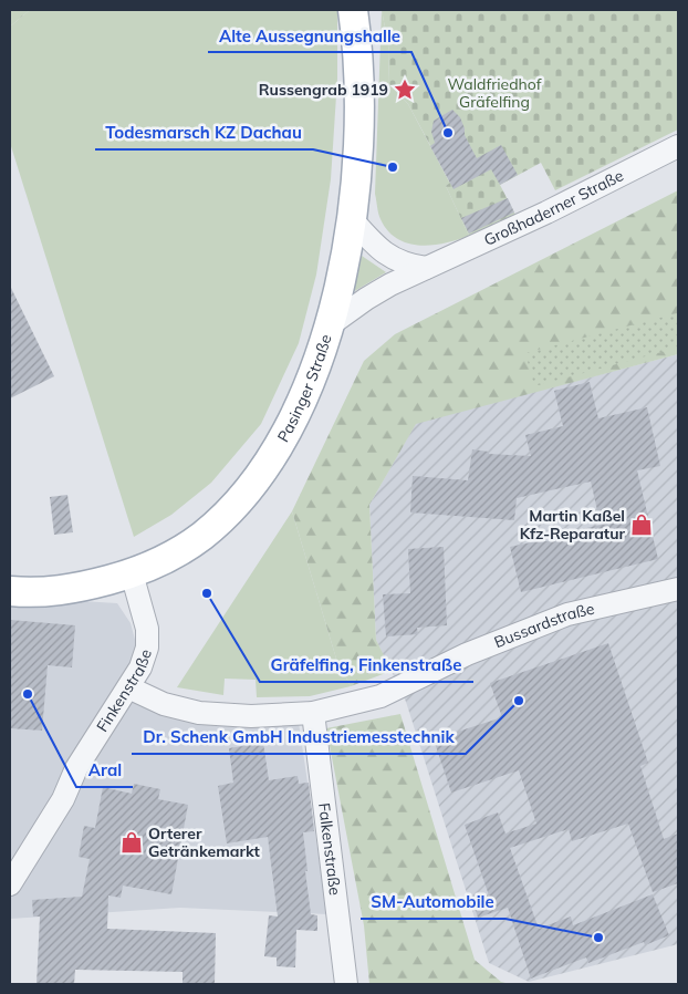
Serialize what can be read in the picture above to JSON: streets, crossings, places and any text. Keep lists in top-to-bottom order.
{
  "streets": {
    "main road": ["Pasinger Straße"],
    "street": [
      "Großhaderner Straße",
      "Bussardstraße",
      "Finkenstraße",
      "Falkenstraße"
    ]
  },
  "crossings": [
    ["Großhaderner Straße", "Pasinger Straße"],
    ["Pasinger Straße", "Finkenstraße"],
    ["Bussardstraße", "Finkenstraße"],
    ["Bussardstraße", "Falkenstraße"]
  ],
  "parks": ["Waldfriedhof Gräfelfing"],
  "places": {
    "place": ["Russengrab 1919"],
    "other": [
      "Alte Aussegnungshalle",
      "Todesmarsch KZ Dachau",
      "Gräfelfing, Finkenstraße",
      "Aral",
      "Dr. Schenk GmbH Industriemesstechnik",
      "SM-Automobile"
    ],
    "shop": ["Martin Kaßel Kfz-Reparatur", "Orterer Getränkemarkt"]
  }
}
